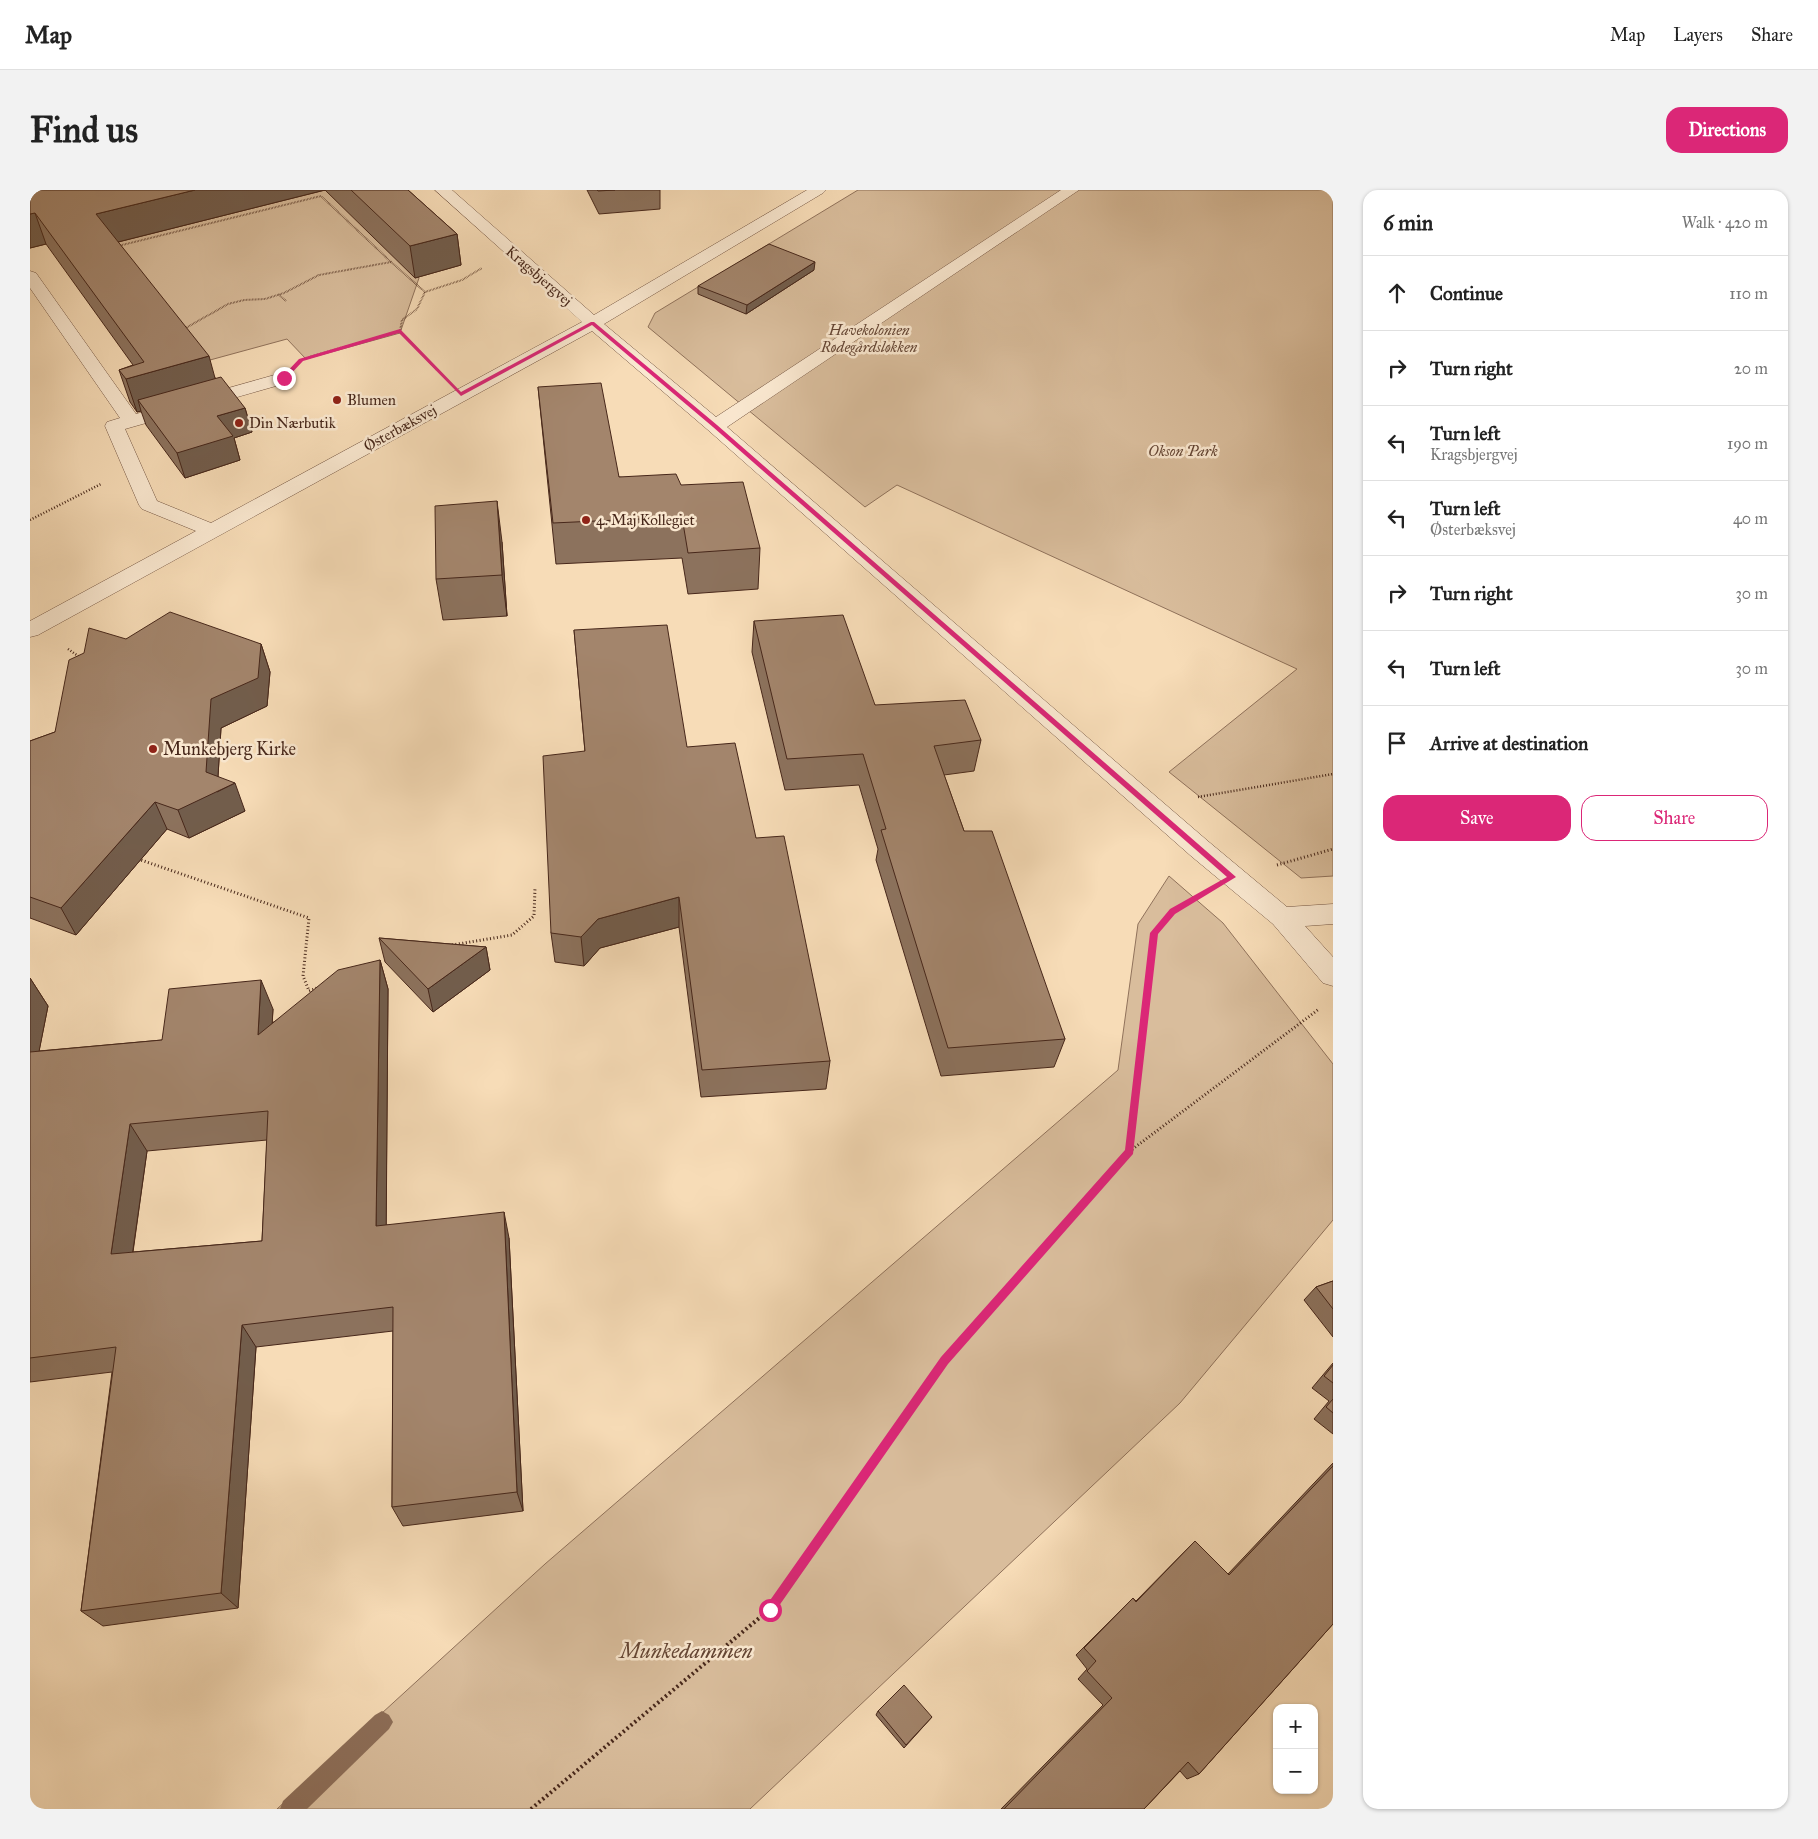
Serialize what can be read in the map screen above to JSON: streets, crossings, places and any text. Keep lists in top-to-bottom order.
{
  "streets": {
    "street": ["Kragsbjergvej", "Østerbæksvej"]
  },
  "crossings": [
    ["Kragsbjergvej", "Østerbæksvej"]
  ],
  "parks": ["Havekolonien Rødegårdsløkken", "Okson Park", "Munkedammen"],
  "places": [
    "Blumen",
    "Din Nærbutik",
    "4. Maj Kollegiet",
    "Munkebjerg Kirke"
  ],
  "page": {
    "header": "Map",
    "nav": ["Map", "Layers", "Share"],
    "buttons": [
      "Directions",
      ["Save", "Share"]
    ],
    "title": "Find us",
    "heading": ["6 min", "Walk · 420 m"],
    "list": [
      ["Continue", "110 m"],
      ["Turn right", "20 m"],
      ["Turn left", "Kragsbjergvej", "190 m"],
      ["Turn left", "Østerbæksvej", "40 m"],
      ["Turn right", "30 m"],
      ["Turn left", "30 m"],
      "Arrive at destination"
    ],
    "map_buttons": ["+", "−"]
  }
}
